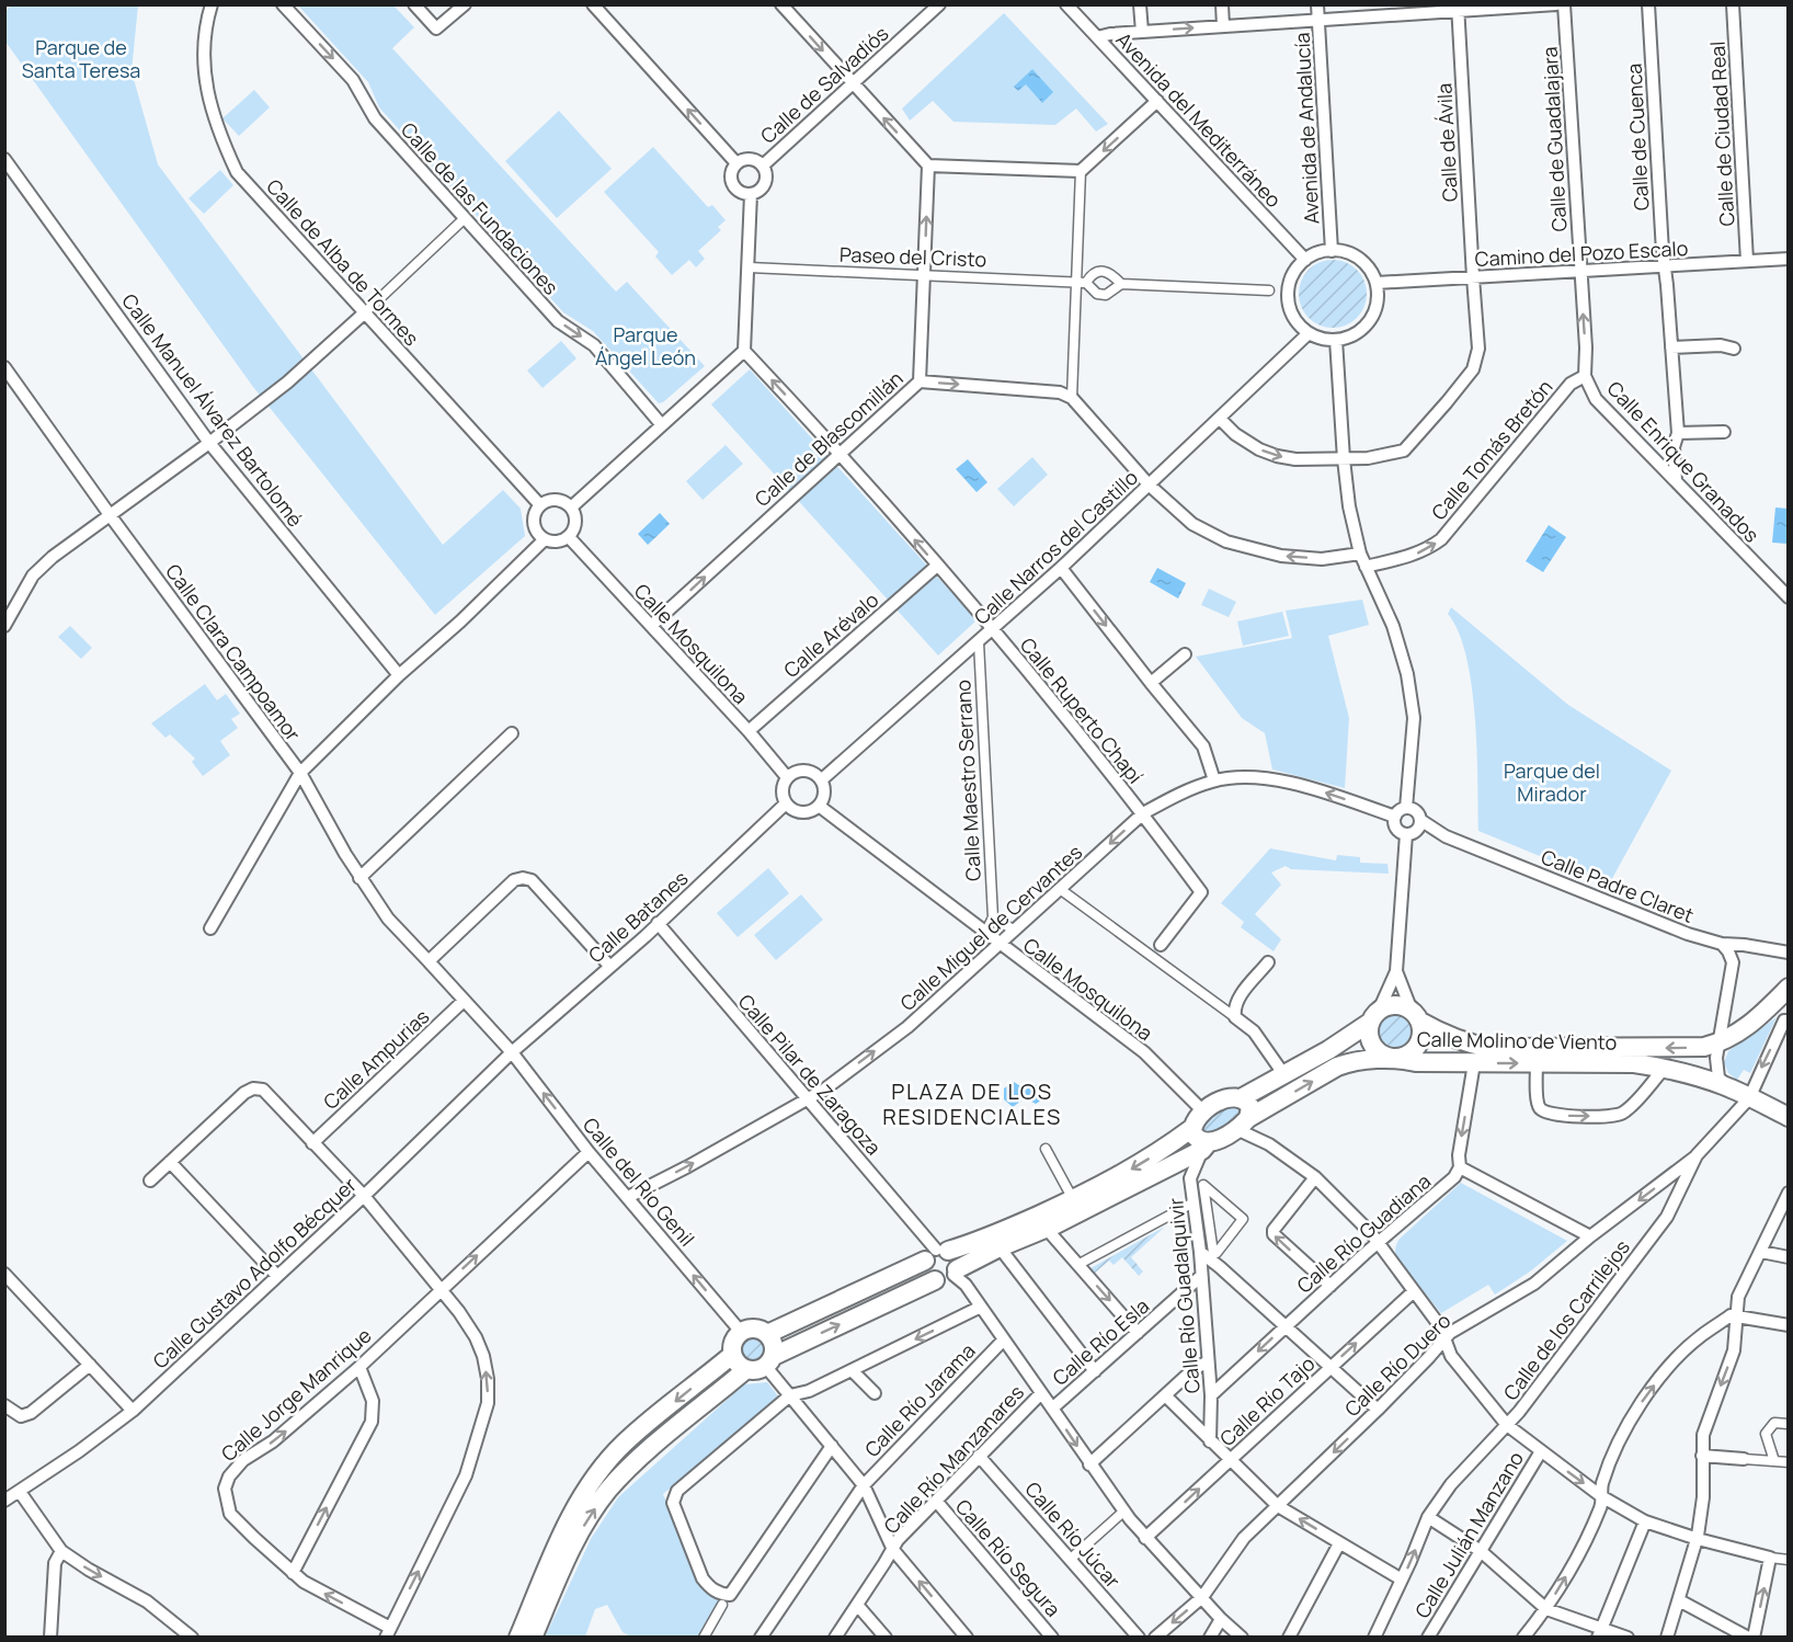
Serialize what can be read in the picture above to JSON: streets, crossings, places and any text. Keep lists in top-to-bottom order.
{
  "streets": {
    "main road": ["Calle Molino de Viento"],
    "street": [
      "Calle de Salvadiós",
      "Avenida del Mediterráneo",
      "Avenida de Andalucía",
      "Calle de Ciudad Real",
      "Calle de Cuenca",
      "Calle de Guadalajara",
      "Calle de Ávila",
      "Calle de las Fundaciones",
      "Camino del Pozo Escalo",
      "Paseo del Cristo",
      "Calle de Alba de Tormes",
      "Calle Manuel Álvarez Bartolomé",
      "Calle de Blascomillán",
      "Calle Tomás Bretón",
      "Calle Enrique Granados",
      "Calle Narros del Castillo",
      "Calle Arévalo",
      "Calle Mosquilona",
      "Calle Clara Campoamor",
      "Calle Ruperto Chapí",
      "Calle Maestro Serrano",
      "Calle Padre Claret",
      "Calle Batanes",
      "Calle Miguel de Cervantes",
      "Calle Ampurias",
      "Calle Pilar de Zaragoza",
      "Calle del Río Genil",
      "Calle Río Guadiana",
      "Calle Gustavo Adolfo Bécquer",
      "Calle Río Guadalquivir",
      "Calle de los Carrilejos",
      "Calle Río Esla",
      "Calle Río Duero",
      "Calle Jorge Manrique",
      "Calle Río Jarama",
      "Calle Río Tajo",
      "Calle Río Manzanares",
      "Calle Río Júcar",
      "Calle Julián Manzano",
      "Calle Río Segura"
    ]
  },
  "crossings": [
    ["Avenida del Mediterráneo", "Avenida de Andalucía"],
    ["Avenida del Mediterráneo", "Camino del Pozo Escalo"],
    ["Avenida del Mediterráneo", "Calle Narros del Castillo"],
    ["Avenida de Andalucía", "Camino del Pozo Escalo"],
    ["Avenida de Andalucía", "Calle Narros del Castillo"],
    ["Calle de Ciudad Real", "Camino del Pozo Escalo"],
    ["Calle de Cuenca", "Camino del Pozo Escalo"],
    ["Calle de Guadalajara", "Camino del Pozo Escalo"],
    ["Calle de Ávila", "Camino del Pozo Escalo"],
    ["Calle de Ávila", "Calle Narros del Castillo"],
    ["Camino del Pozo Escalo", "Calle Narros del Castillo"],
    ["Calle de Alba de Tormes", "Calle Mosquilona"],
    ["Calle de Blascomillán", "Calle Mosquilona"],
    ["Calle de Blascomillán", "Calle Ruperto Chapí"],
    ["Calle Tomás Bretón", "Calle Enrique Granados"],
    ["Calle Narros del Castillo", "Calle Mosquilona"],
    ["Calle Narros del Castillo", "Calle Ruperto Chapí"],
    ["Calle Narros del Castillo", "Calle Maestro Serrano"],
    ["Calle Narros del Castillo", "Calle Batanes"],
    ["Calle Arévalo", "Calle Mosquilona"],
    ["Calle Arévalo", "Calle Ruperto Chapí"],
    ["Calle Mosquilona", "Calle Maestro Serrano"],
    ["Calle Mosquilona", "Calle Batanes"],
    ["Calle Mosquilona", "Calle Miguel de Cervantes"],
    ["Calle Clara Campoamor", "Calle Ampurias"],
    ["Calle Clara Campoamor", "Calle del Río Genil"],
    ["Calle Ruperto Chapí", "Calle Miguel de Cervantes"],
    ["Calle Padre Claret", "Calle Miguel de Cervantes"],
    ["Calle Batanes", "Calle Pilar de Zaragoza"],
    ["Calle Batanes", "Calle del Río Genil"],
    ["Calle Batanes", "Calle Gustavo Adolfo Bécquer"],
    ["Calle Miguel de Cervantes", "Calle Pilar de Zaragoza"],
    ["Calle Miguel de Cervantes", "Calle del Río Genil"],
    ["Calle Molino de Viento", "Calle Río Guadalquivir"],
    ["Calle Molino de Viento", "Calle de los Carrilejos"],
    ["Calle Ampurias", "Calle del Río Genil"],
    ["Calle del Río Genil", "Calle Gustavo Adolfo Bécquer"],
    ["Calle del Río Genil", "Calle Jorge Manrique"],
    ["Calle Río Guadiana", "Calle Río Guadalquivir"],
    ["Calle Río Guadalquivir", "Calle Río Esla"],
    ["Calle de los Carrilejos", "Calle Río Duero"],
    ["Calle Río Manzanares", "Calle Río Júcar"],
    ["Calle Río Manzanares", "Calle Río Segura"]
  ],
  "one_way": [
    "Calle de las Fundaciones",
    "Calle de Blascomillán",
    "Calle Tomás Bretón",
    "Calle Ruperto Chapí",
    "Calle del Río Genil",
    "Calle Río Duero"
  ],
  "districts": ["PLAZA DE LOS RESIDENCIALES"],
  "parks": ["Parque de Santa Teresa", "Parque Ángel León", "Parque del Mirador"]
}
